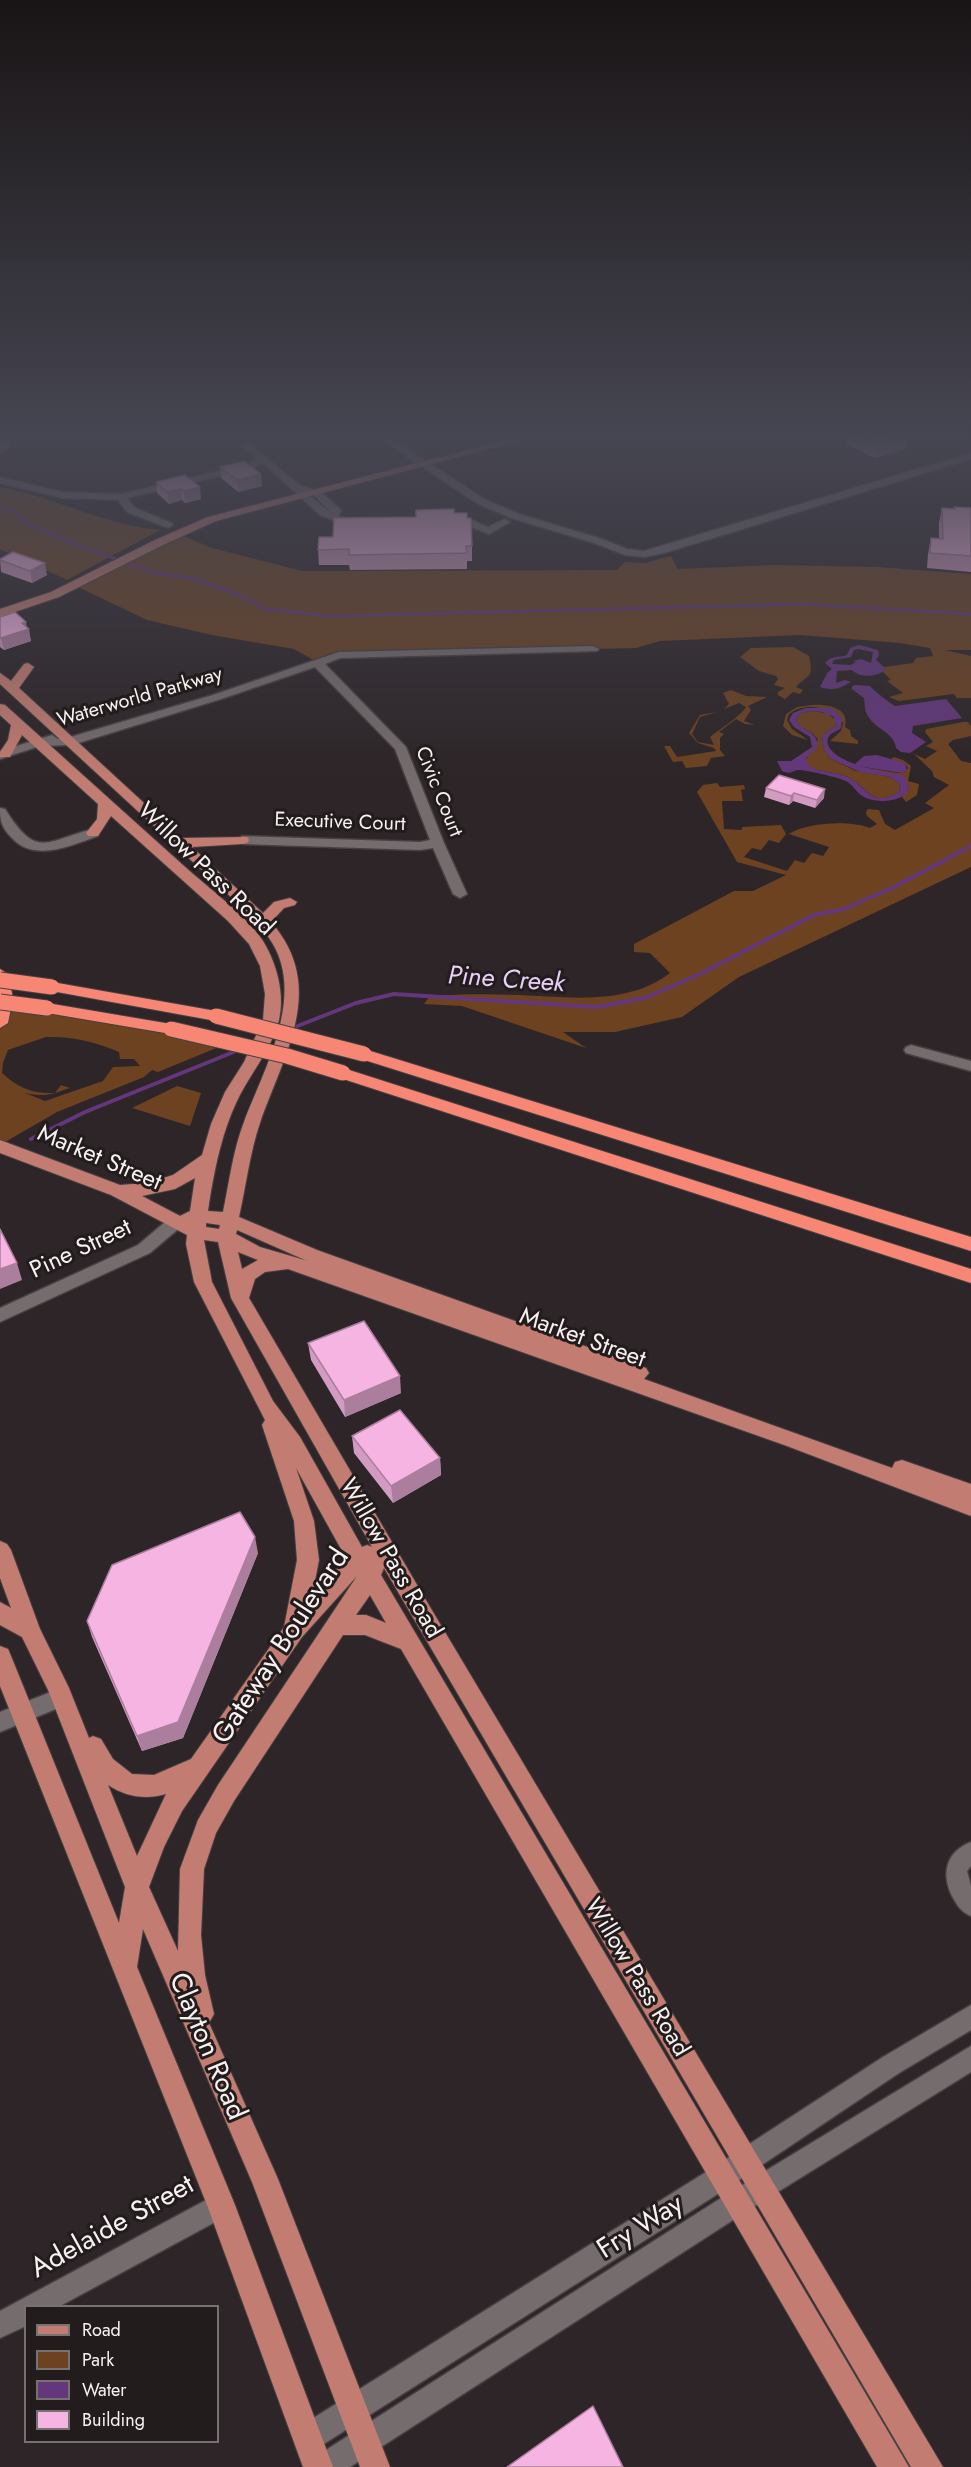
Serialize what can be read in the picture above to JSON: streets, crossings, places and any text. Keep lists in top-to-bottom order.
{
  "streets": {
    "main road": [
      "Willow Pass Road",
      "Market Street",
      "Gateway Boulevard",
      "Clayton Road"
    ],
    "street": [
      "Waterworld Parkway",
      "Civic Court",
      "Executive Court",
      "Pine Street",
      "Adelaide Street",
      "Fry Way"
    ]
  },
  "crossings": [
    ["Waterworld Parkway", "Civic Court"],
    ["Waterworld Parkway", "Willow Pass Road"],
    ["Civic Court", "Executive Court"],
    ["Willow Pass Road", "Market Street"],
    ["Willow Pass Road", "Gateway Boulevard"],
    ["Willow Pass Road", "Fry Way"],
    ["Market Street", "Pine Street"],
    ["Gateway Boulevard", "Clayton Road"],
    ["Clayton Road", "Adelaide Street"],
    ["Clayton Road", "Fry Way"]
  ],
  "water": ["Pine Creek"],
  "legend": [
    "Road",
    "Park",
    "Water",
    "Building"
  ]
}
